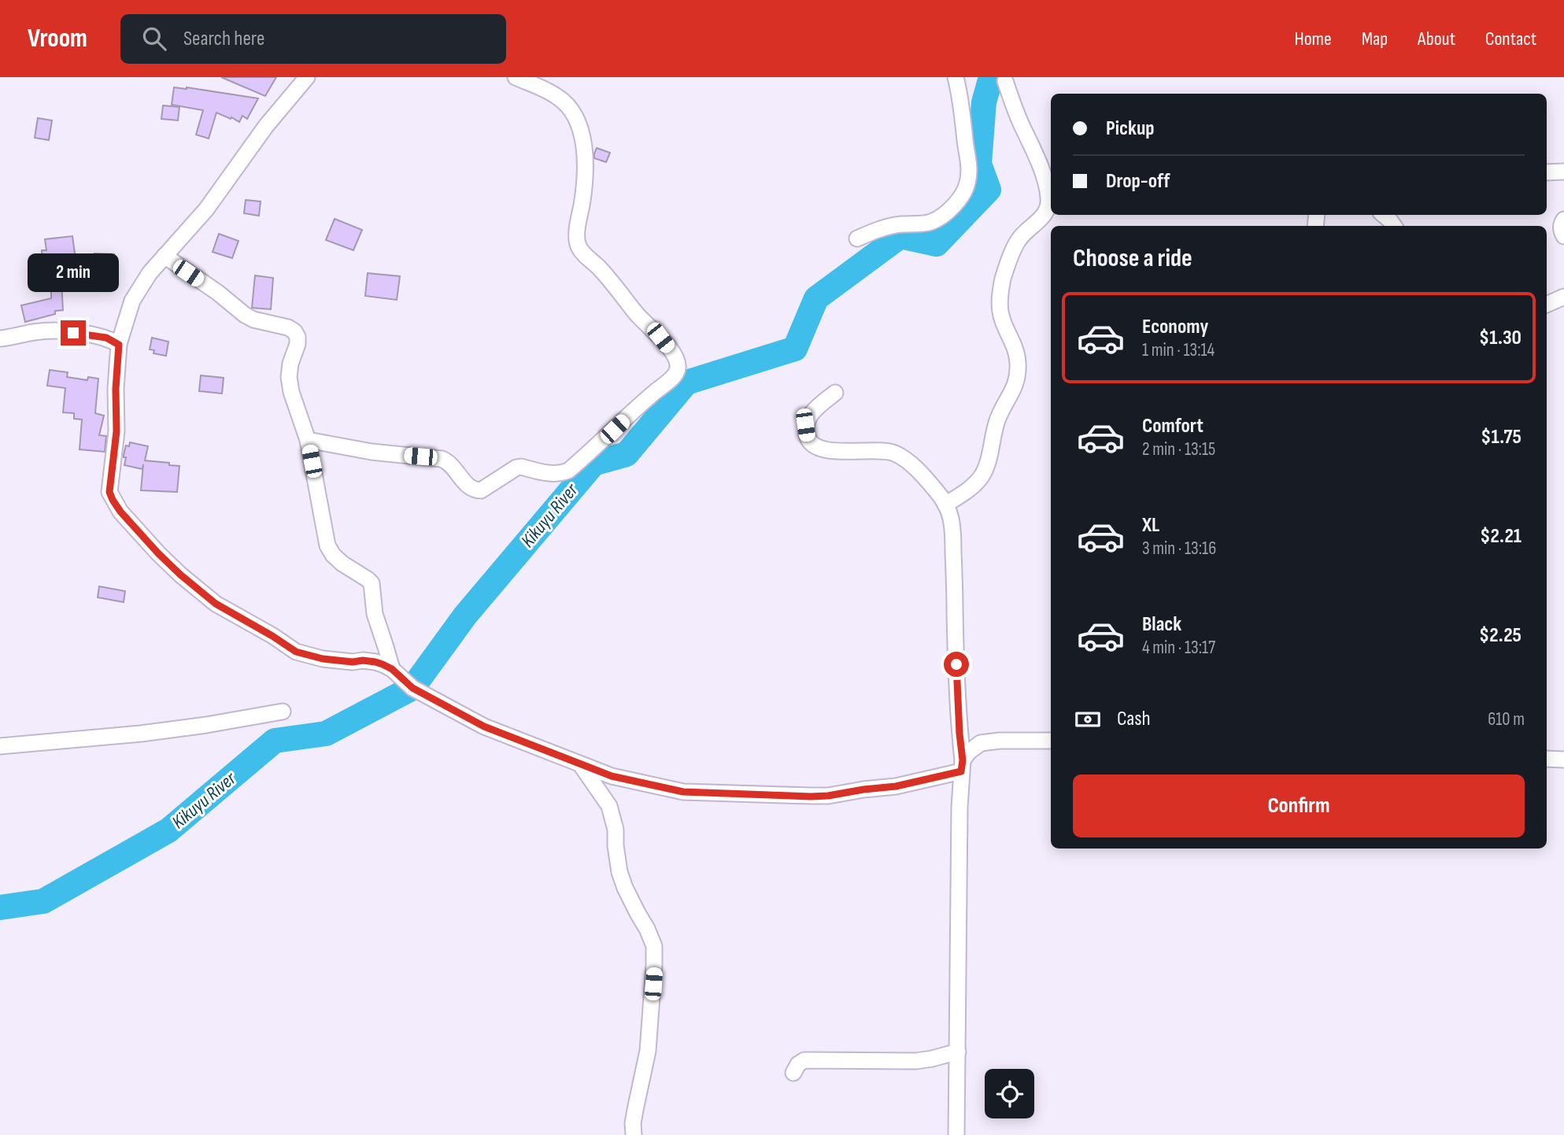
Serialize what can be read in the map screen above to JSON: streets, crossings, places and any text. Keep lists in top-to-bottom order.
{
  "water": ["Kikuyu River"],
  "page": {
    "header": "Vroom",
    "search": "Search here",
    "nav": [
      "Home",
      "Map",
      "About",
      "Contact"
    ],
    "banner": ["Pickup", "Drop-off"],
    "heading": "Choose a ride",
    "bubble": "2 min",
    "list": [
      {
        "name": "Economy",
        "note": "1 min · 13:14",
        "value": "$1.30"
      },
      {
        "name": "Comfort",
        "note": "2 min · 13:15",
        "value": "$1.75"
      },
      {
        "name": "XL",
        "note": "3 min · 13:16",
        "value": "$2.21"
      },
      {
        "name": "Black",
        "note": "4 min · 13:17",
        "value": "$2.25"
      }
    ],
    "pay": ["Cash", "610 m"],
    "buttons": "Confirm"
  }
}
